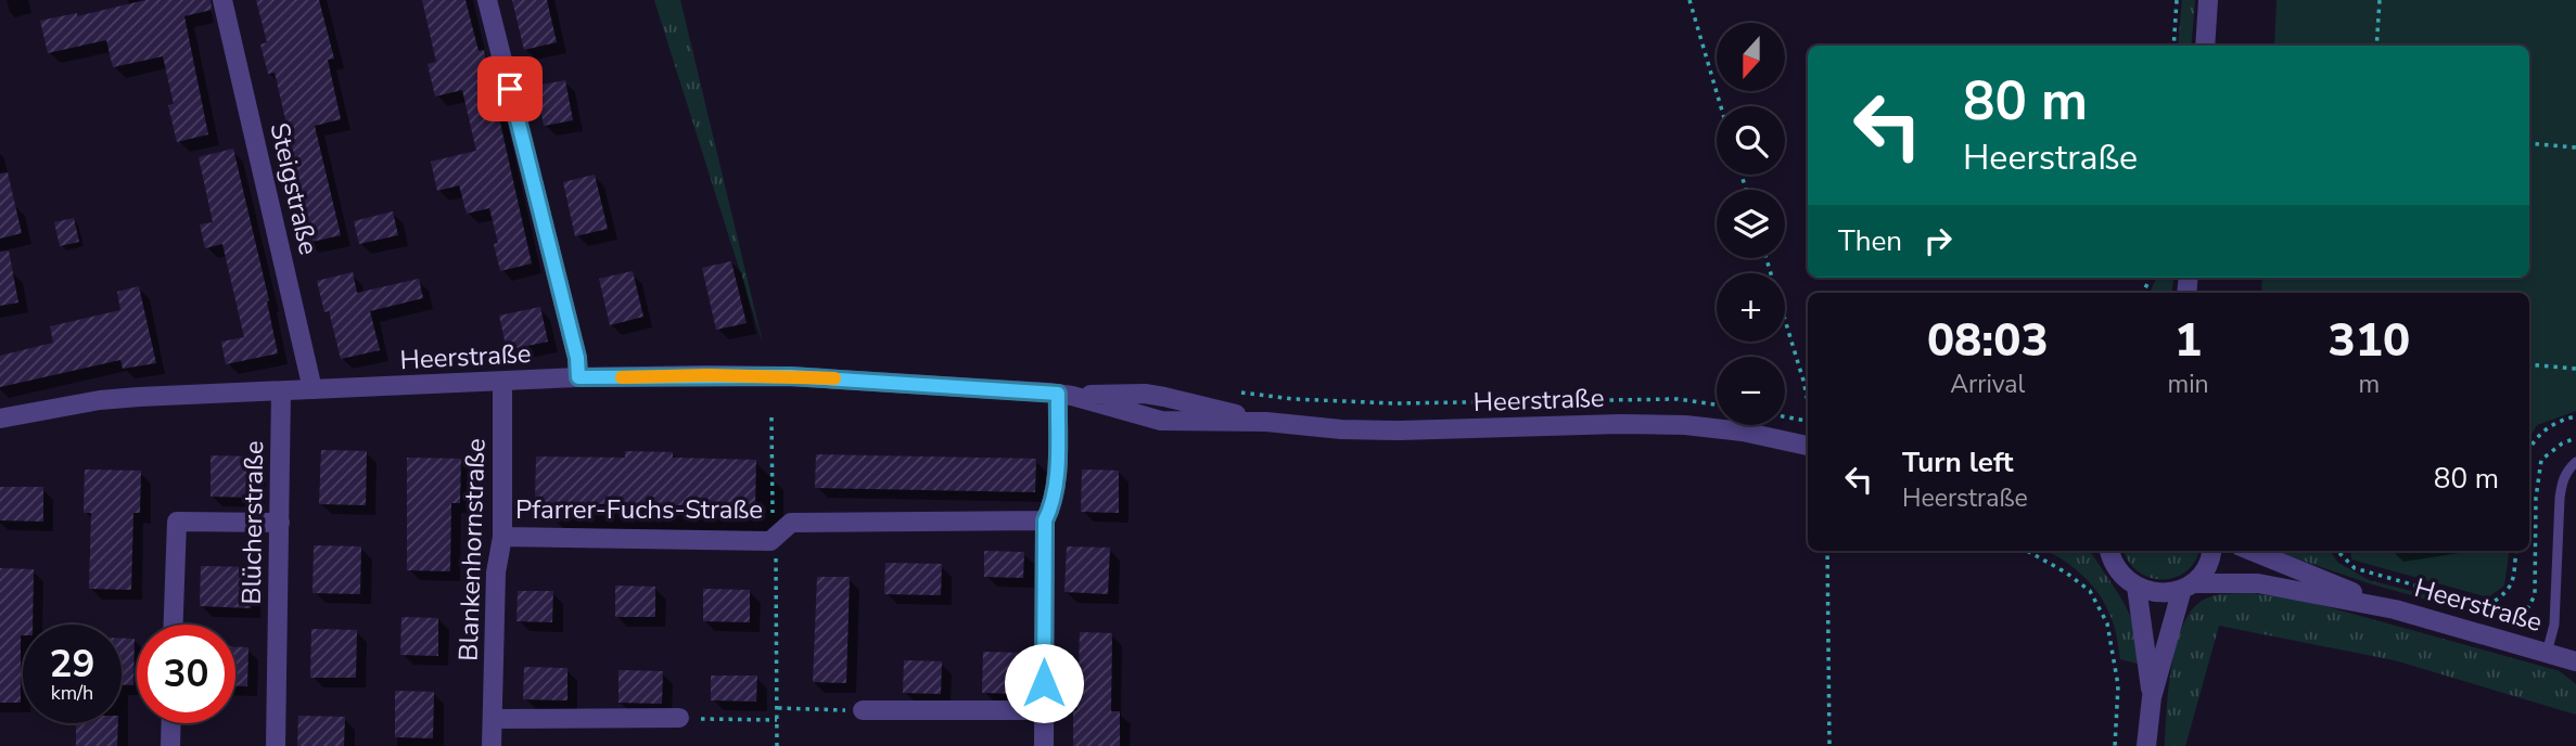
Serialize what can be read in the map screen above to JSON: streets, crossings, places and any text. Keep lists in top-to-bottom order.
{
  "streets": {
    "street": [
      "Steigstraße",
      "Heerstraße",
      "Pfarrer-Fuchs-Straße",
      "Blücherstraße",
      "Blankenhornstraße"
    ]
  },
  "crossings": [
    ["Steigstraße", "Heerstraße"],
    ["Heerstraße", "Blücherstraße"],
    ["Heerstraße", "Blankenhornstraße"],
    ["Pfarrer-Fuchs-Straße", "Blankenhornstraße"]
  ],
  "north": "bottom",
  "page": {
    "map_buttons": ["+", "−"],
    "turn": ["80 m", "Heerstraße"],
    "then": "Then",
    "eta": [
      "08:03",
      "Arrival",
      "1",
      "min",
      "310",
      "m"
    ],
    "list": [
      {
        "name": "Turn left",
        "note": "Heerstraße",
        "value": "80 m"
      }
    ],
    "speed": "29 km/h",
    "limit": "30"
  }
}
